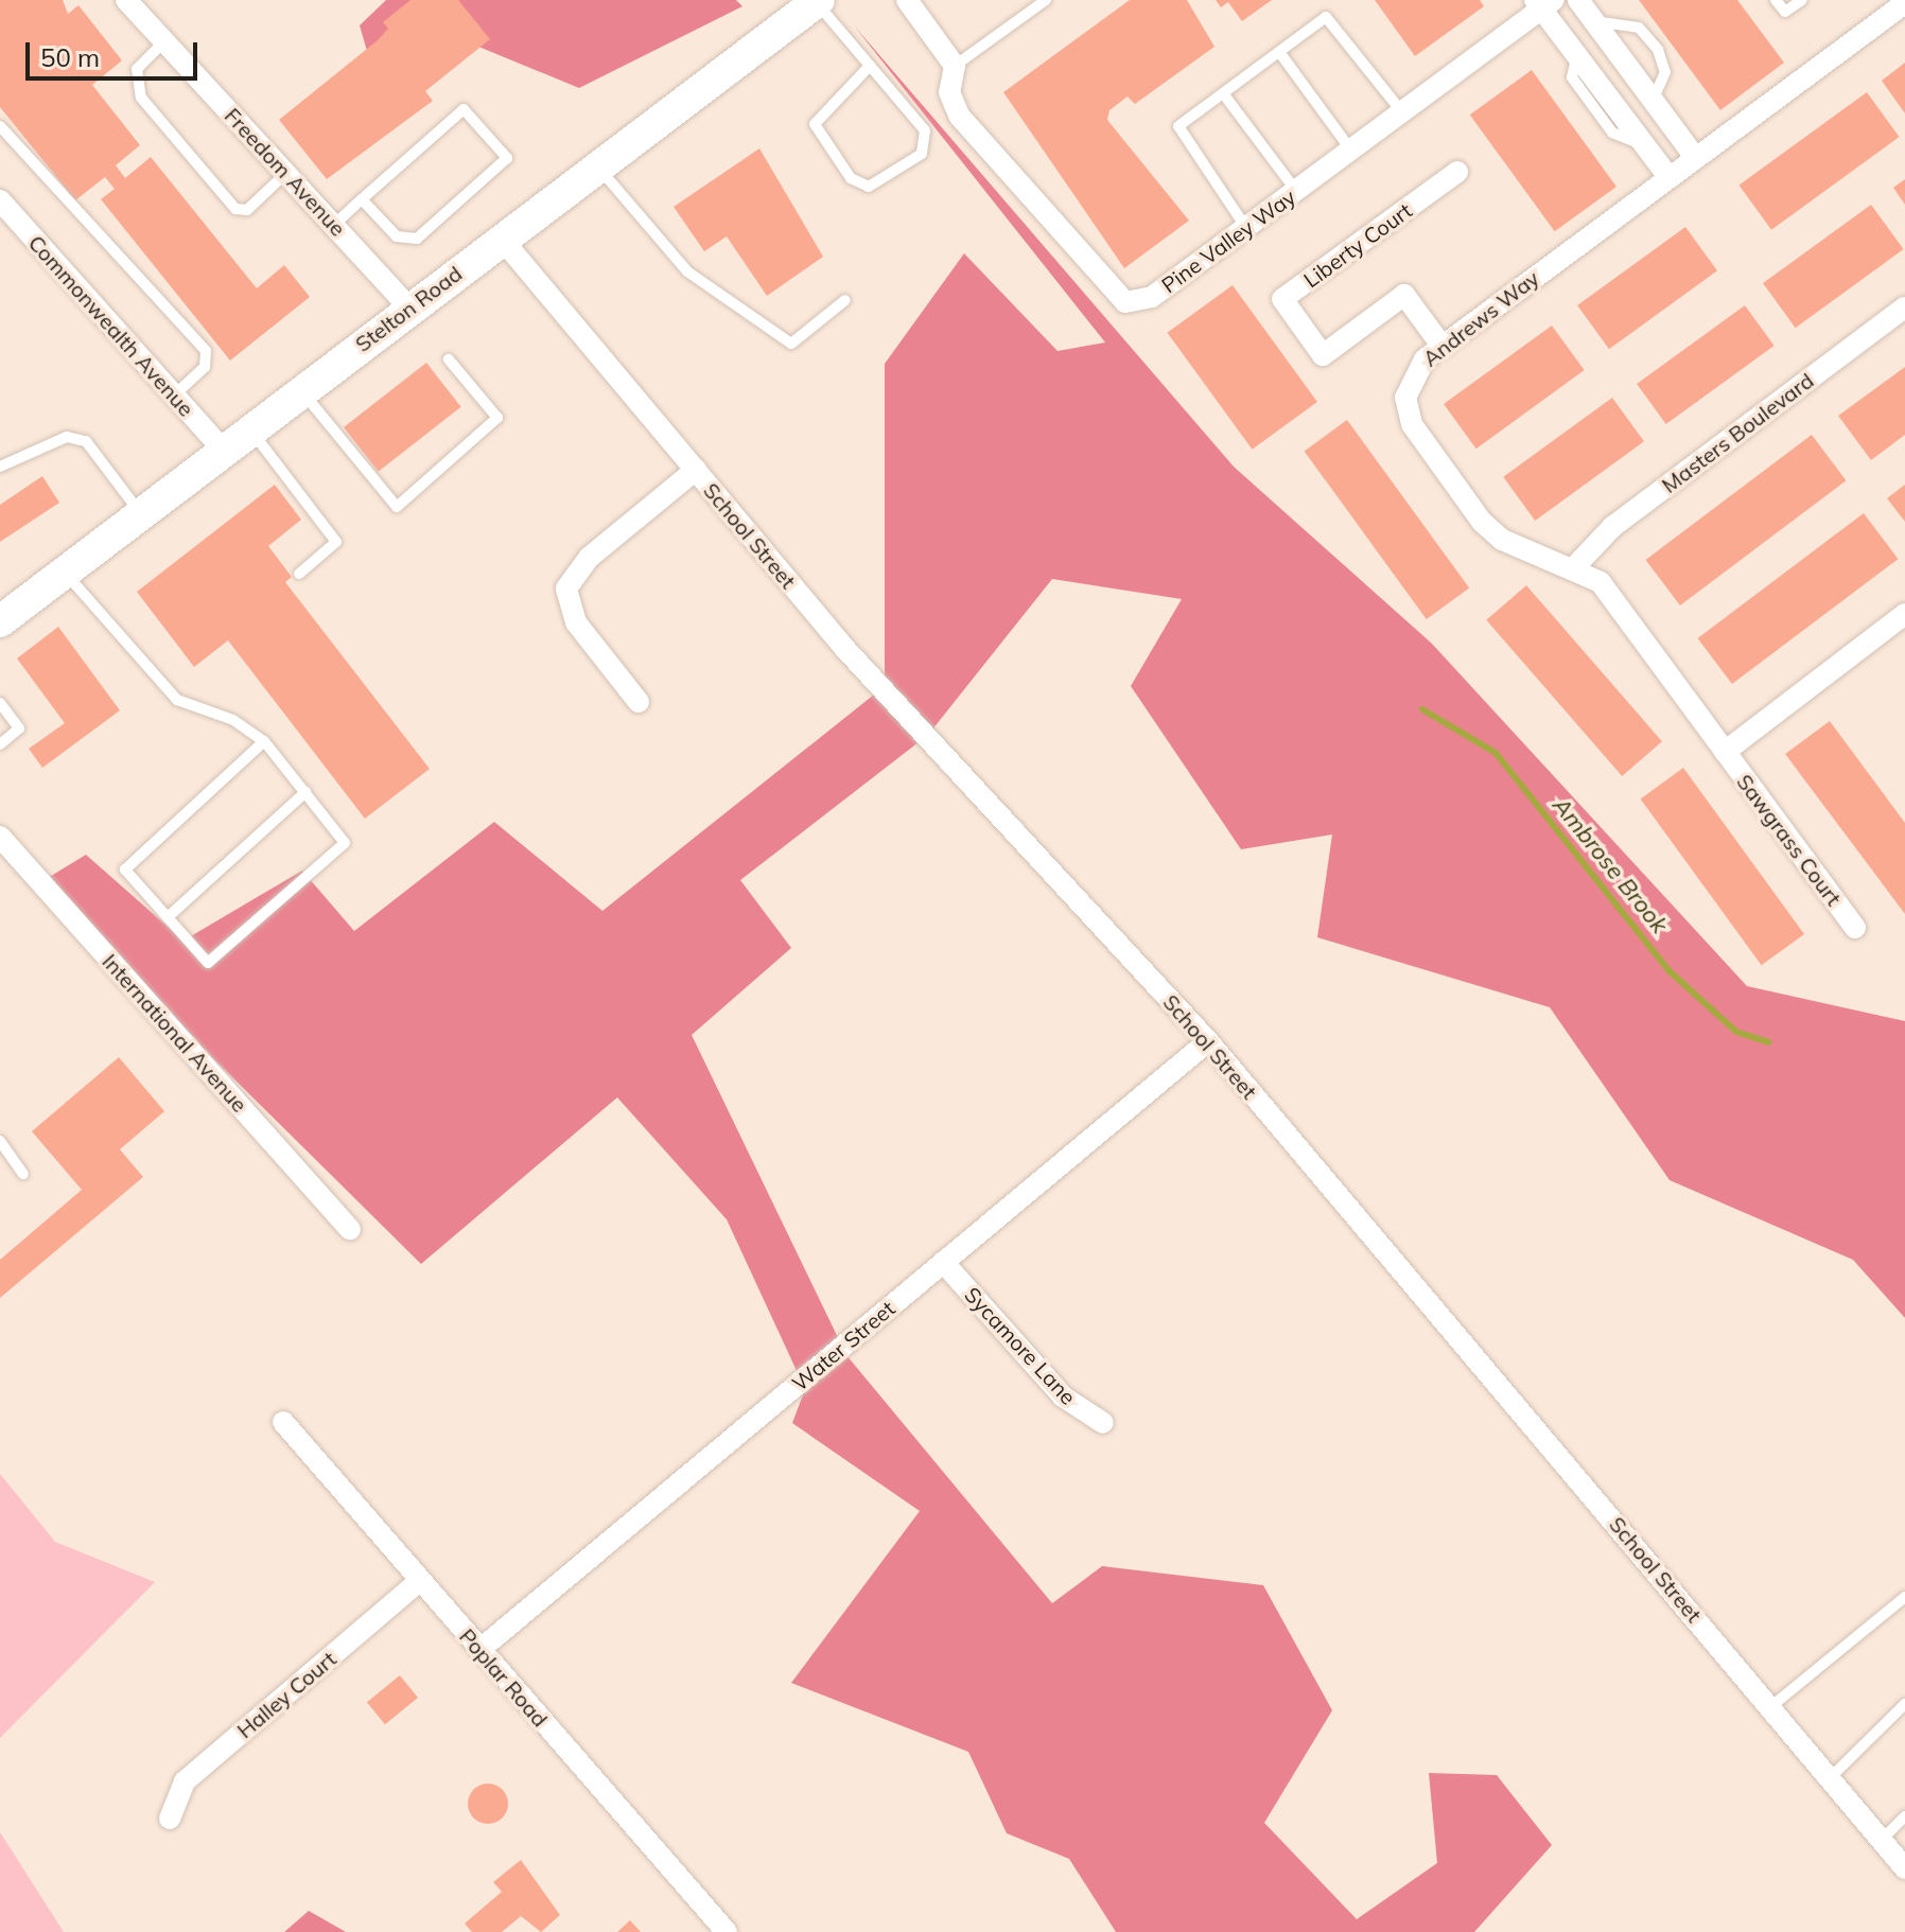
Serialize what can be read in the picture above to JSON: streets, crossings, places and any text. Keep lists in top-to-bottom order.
{
  "streets": {
    "main road": ["Stelton Road"],
    "street": [
      "Freedom Avenue",
      "Pine Valley Way",
      "Liberty Court",
      "Andrews Way",
      "Commonwealth Avenue",
      "Masters Boulevard",
      "School Street",
      "Sawgrass Court",
      "International Avenue",
      "Water Street",
      "Sycamore Lane",
      "Poplar Road",
      "Halley Court"
    ]
  },
  "crossings": [
    ["Freedom Avenue", "Stelton Road"],
    ["Liberty Court", "Andrews Way"],
    ["Stelton Road", "Commonwealth Avenue"],
    ["Stelton Road", "School Street"],
    ["Andrews Way", "Masters Boulevard"],
    ["Andrews Way", "Sawgrass Court"],
    ["School Street", "Water Street"],
    ["Water Street", "Sycamore Lane"],
    ["Water Street", "Poplar Road"],
    ["Poplar Road", "Halley Court"]
  ],
  "water": ["Ambrose Brook"],
  "scale_bar": "50 m"
}
